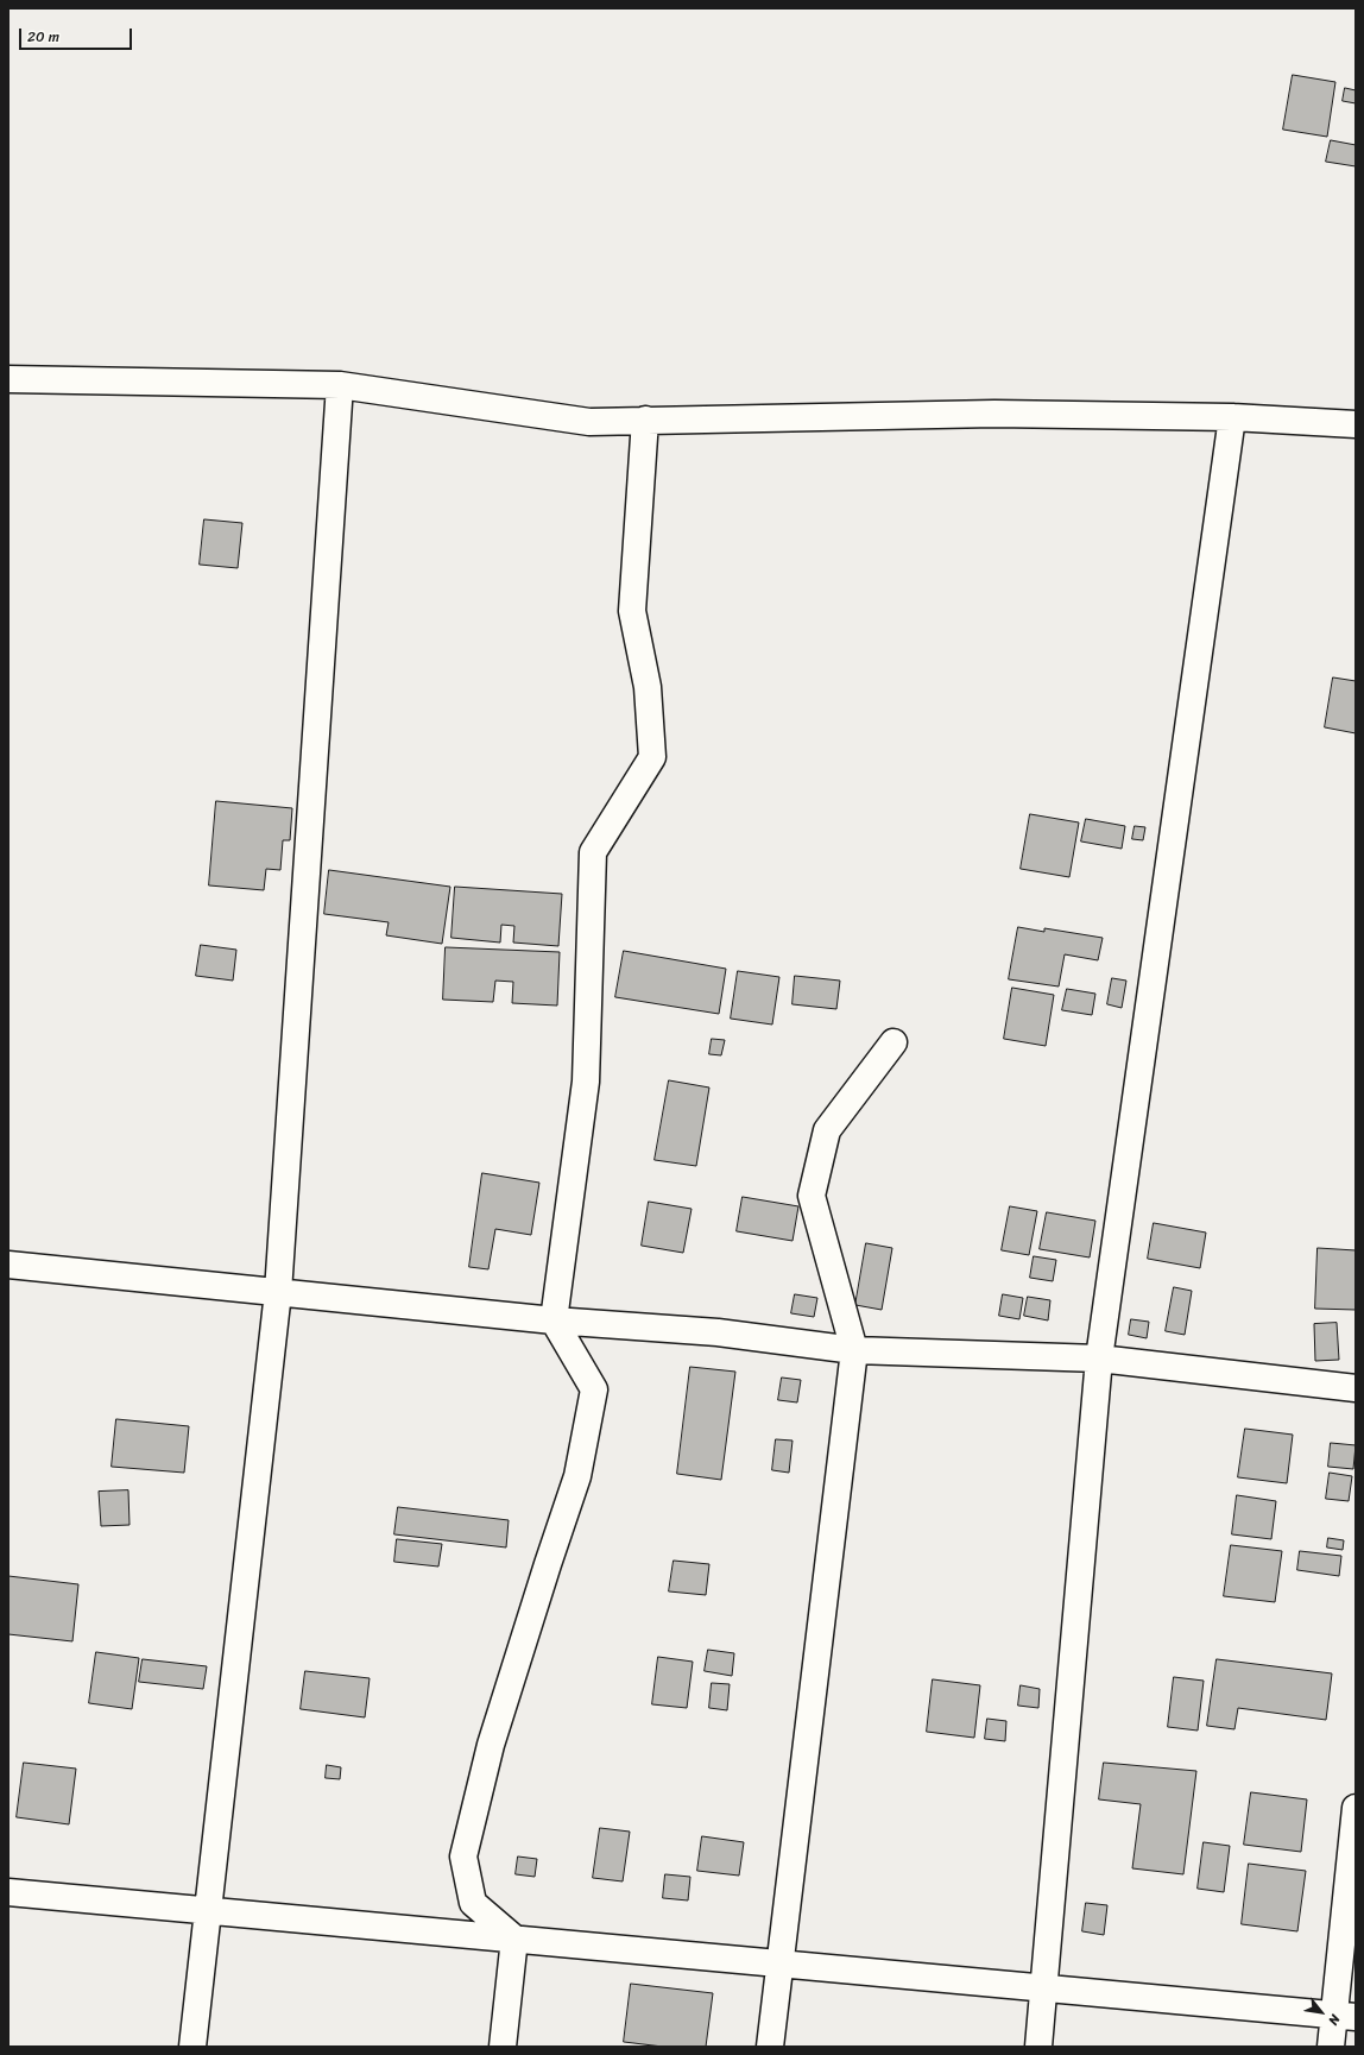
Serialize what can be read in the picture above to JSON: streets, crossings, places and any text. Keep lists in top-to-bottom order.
{
  "scale_bar": "20 m",
  "north": "bottom right"
}
